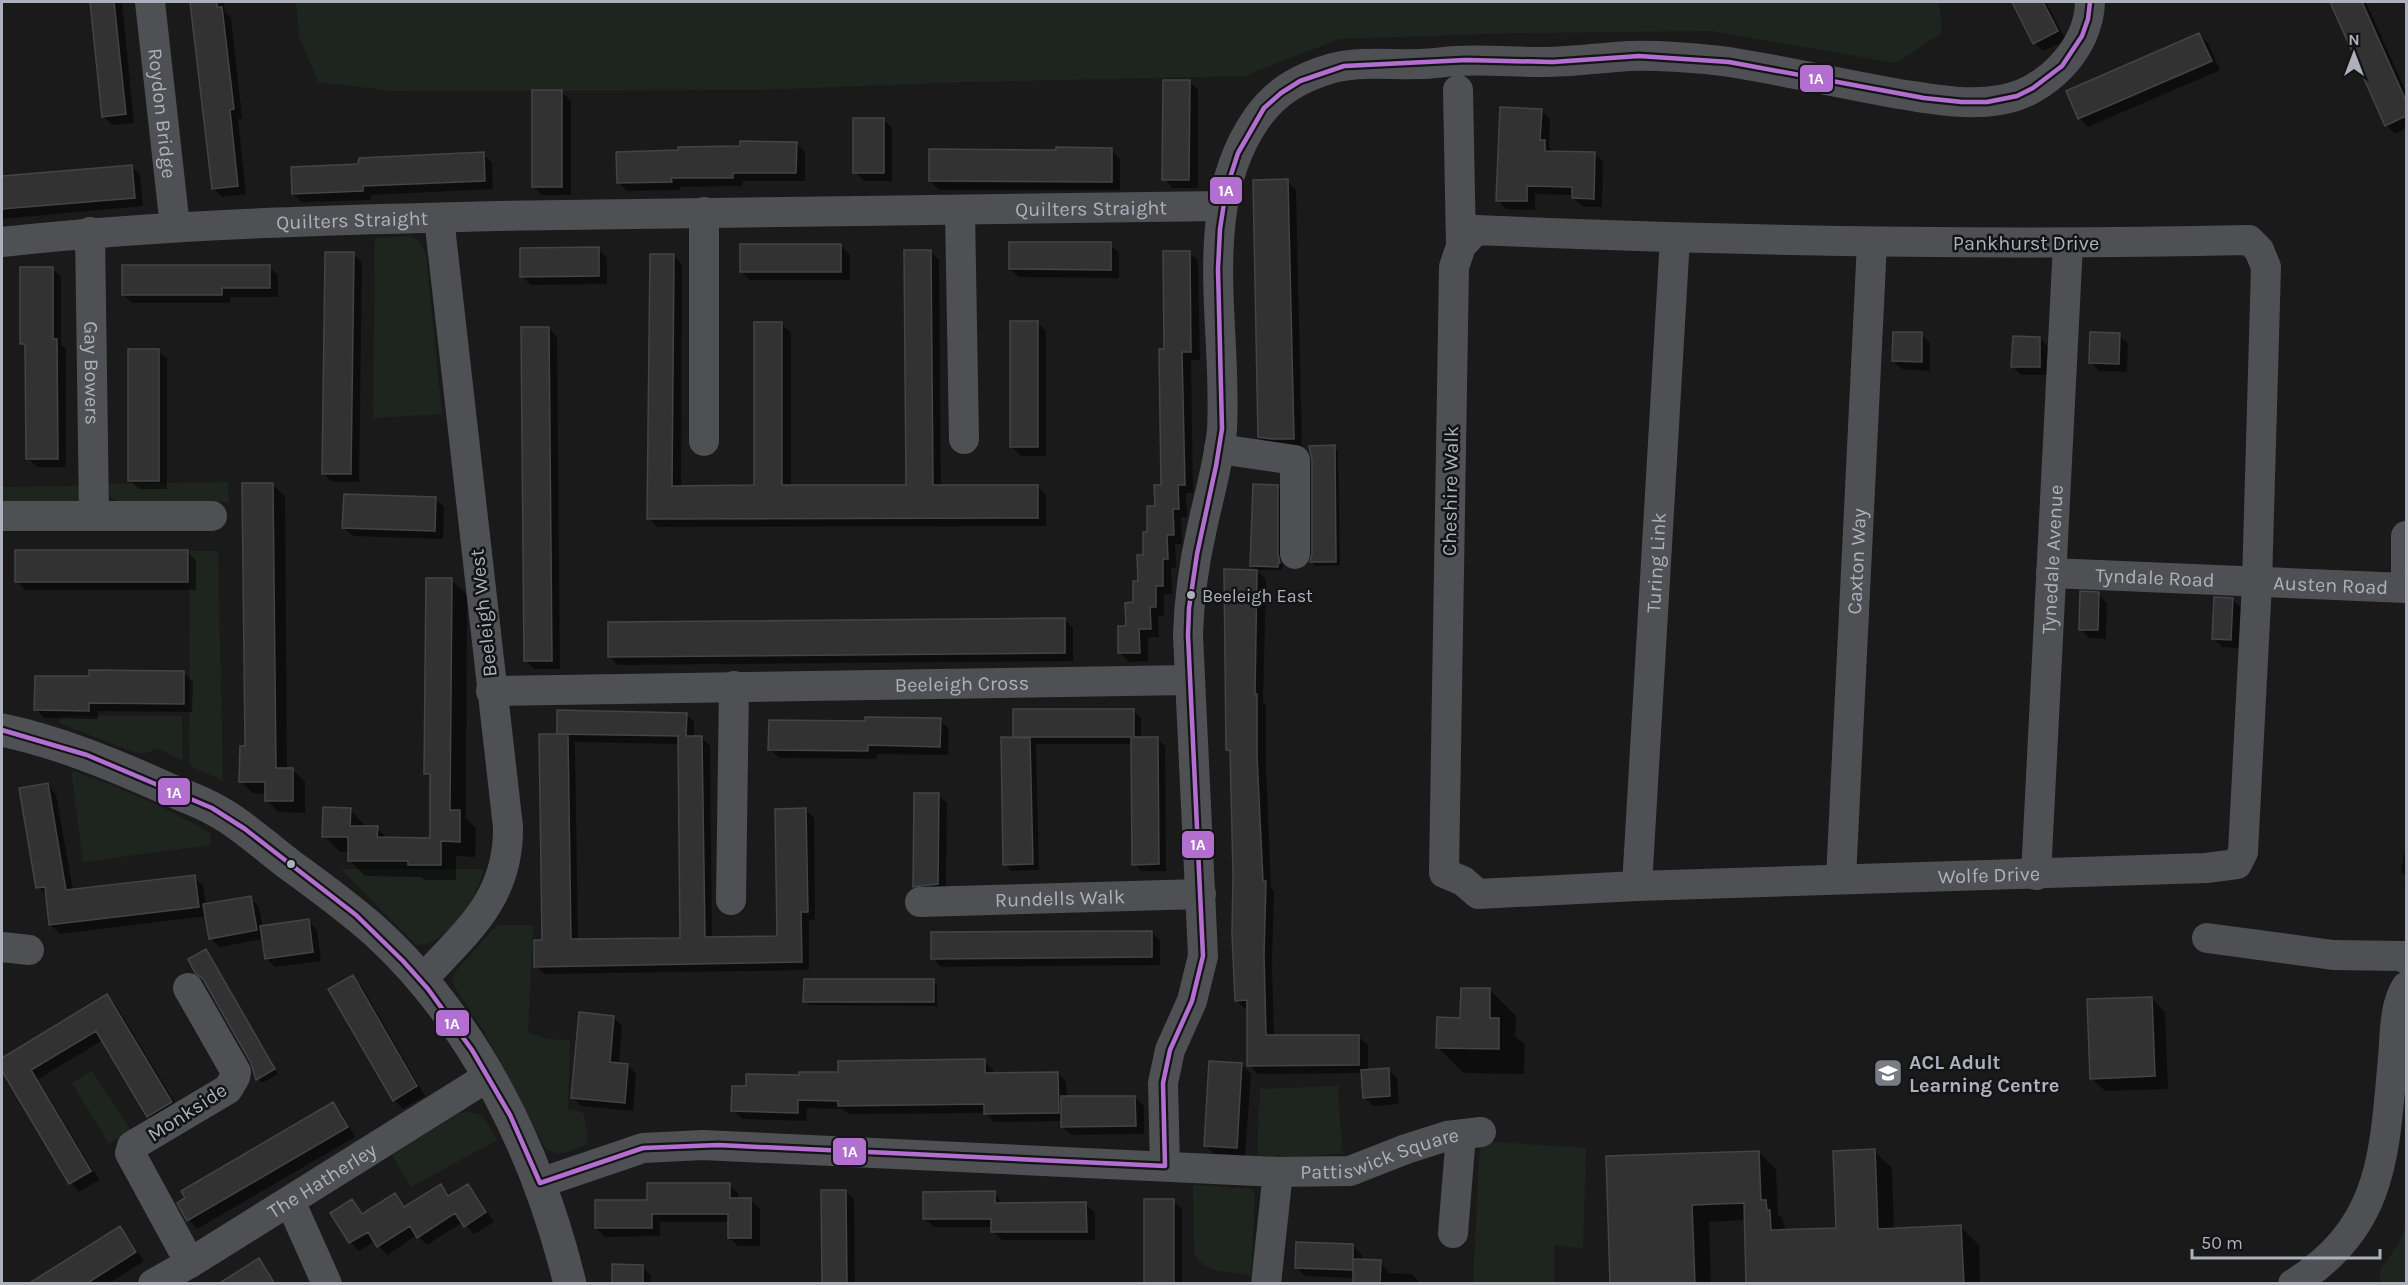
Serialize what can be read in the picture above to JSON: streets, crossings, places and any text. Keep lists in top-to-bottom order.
{
  "streets": {
    "street": [
      "Roydon Bridge",
      "Quilters Straight",
      "Pankhurst Drive",
      "Gay Bowers",
      "Cheshire Walk",
      "Tynedale Avenue",
      "Caxton Way",
      "Turing Link",
      "Tyndale Road",
      "Austen Road",
      "Beeleigh West",
      "Beeleigh Cross",
      "Wolfe Drive",
      "Rundells Walk",
      "Monkside",
      "Pattiswick Square",
      "The Hatherley"
    ]
  },
  "crossings": [
    ["Roydon Bridge", "Quilters Straight"],
    ["Quilters Straight", "Gay Bowers"],
    ["Quilters Straight", "Beeleigh West"],
    ["Pankhurst Drive", "Cheshire Walk"],
    ["Pankhurst Drive", "Tynedale Avenue"],
    ["Pankhurst Drive", "Caxton Way"],
    ["Pankhurst Drive", "Turing Link"],
    ["Pankhurst Drive", "Tyndale Road"],
    ["Pankhurst Drive", "Austen Road"],
    ["Pankhurst Drive", "Wolfe Drive"],
    ["Cheshire Walk", "Wolfe Drive"],
    ["Tynedale Avenue", "Tyndale Road"],
    ["Tynedale Avenue", "Wolfe Drive"],
    ["Caxton Way", "Wolfe Drive"],
    ["Turing Link", "Wolfe Drive"],
    ["Tyndale Road", "Austen Road"],
    ["Tyndale Road", "Wolfe Drive"],
    ["Austen Road", "Wolfe Drive"],
    ["Beeleigh West", "Beeleigh Cross"],
    ["Monkside", "The Hatherley"]
  ],
  "places": {
    "other": ["Beeleigh East"],
    "school or university": ["ACL Adult Learning Centre"]
  },
  "lines": ["transit line 1A"],
  "scale_bar": "50 m",
  "north": "top"
}
